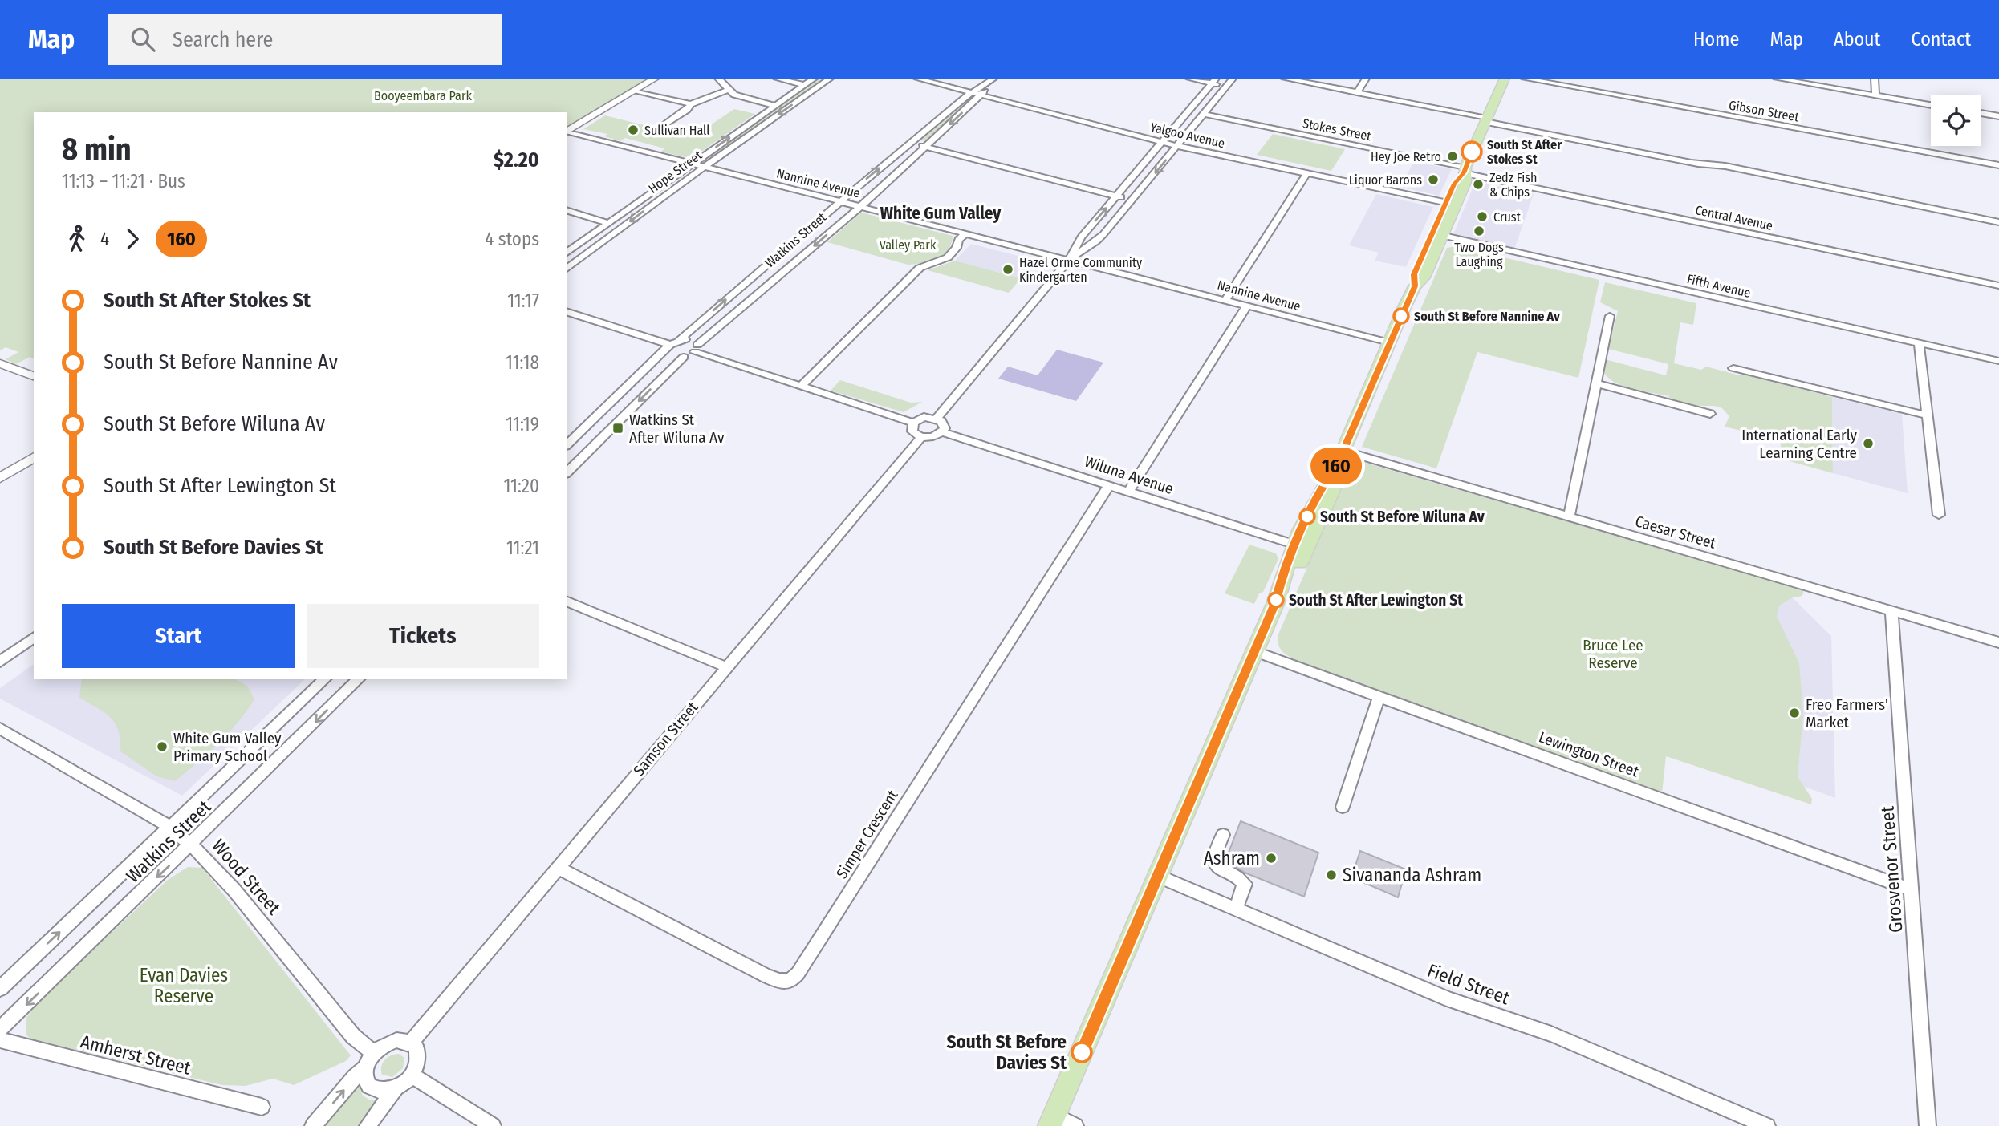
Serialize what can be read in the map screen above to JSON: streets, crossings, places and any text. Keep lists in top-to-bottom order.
{
  "streets": {
    "street": [
      "Gibson Street",
      "Stokes Street",
      "Yalgoo Avenue",
      "Hope Street",
      "Nannine Avenue",
      "Central Avenue",
      "Watkins Street",
      "Fifth Avenue",
      "Wiluna Avenue",
      "Caesar Street",
      "Samson Street",
      "Lewington Street",
      "Simper Crescent",
      "Grosvenor Street",
      "Wood Street",
      "Field Street",
      "Amherst Street"
    ]
  },
  "crossings": [
    ["Stokes Street", "Central Avenue"],
    ["Yalgoo Avenue", "Watkins Street"],
    ["Hope Street", "Nannine Avenue"],
    ["Nannine Avenue", "Watkins Street"],
    ["Watkins Street", "Wood Street"],
    ["Wiluna Avenue", "Samson Street"],
    ["Wiluna Avenue", "Simper Crescent"],
    ["Caesar Street", "Grosvenor Street"],
    ["Samson Street", "Simper Crescent"],
    ["Samson Street", "Wood Street"],
    ["Lewington Street", "Grosvenor Street"]
  ],
  "districts": ["White Gum Valley"],
  "parks": [
    "Booyeembara Park",
    "Valley Park",
    "Bruce Lee Reserve",
    "Evan Davies Reserve"
  ],
  "places": {
    "other": [
      "Sullivan Hall",
      "South St After Stokes St",
      "Hey Joe Retro",
      "Liquor Barons",
      "Zedz Fish & Chips",
      "Crust",
      "Two Dogs Laughing",
      "Hazel Orme Community Kindergarten",
      "South St Before Nannine Av",
      "International Early Learning Centre",
      "South St Before Wiluna Av",
      "South St After Lewington St",
      "Freo Farmers' Market",
      "White Gum Valley Primary School",
      "Ashram",
      "Sivananda Ashram",
      "South St Before Davies St"
    ],
    "transit": ["Watkins St After Wiluna Av"]
  },
  "lines": ["bus line 160"],
  "page": {
    "header": "Map",
    "search": "Search here",
    "nav": [
      "Home",
      "Map",
      "About",
      "Contact"
    ],
    "on_map": "160",
    "heading": ["8 min", "11:13 – 11:21 · Bus", "$2.20"],
    "legs": ["4", "160", "4 stops"],
    "list": [
      {
        "name": "South St After Stokes St",
        "value": "11:17"
      },
      {
        "name": "South St Before Nannine Av",
        "value": "11:18"
      },
      {
        "name": "South St Before Wiluna Av",
        "value": "11:19"
      },
      {
        "name": "South St After Lewington St",
        "value": "11:20"
      },
      {
        "name": "South St Before Davies St",
        "value": "11:21"
      }
    ],
    "buttons": ["Start", "Tickets"]
  }
}
